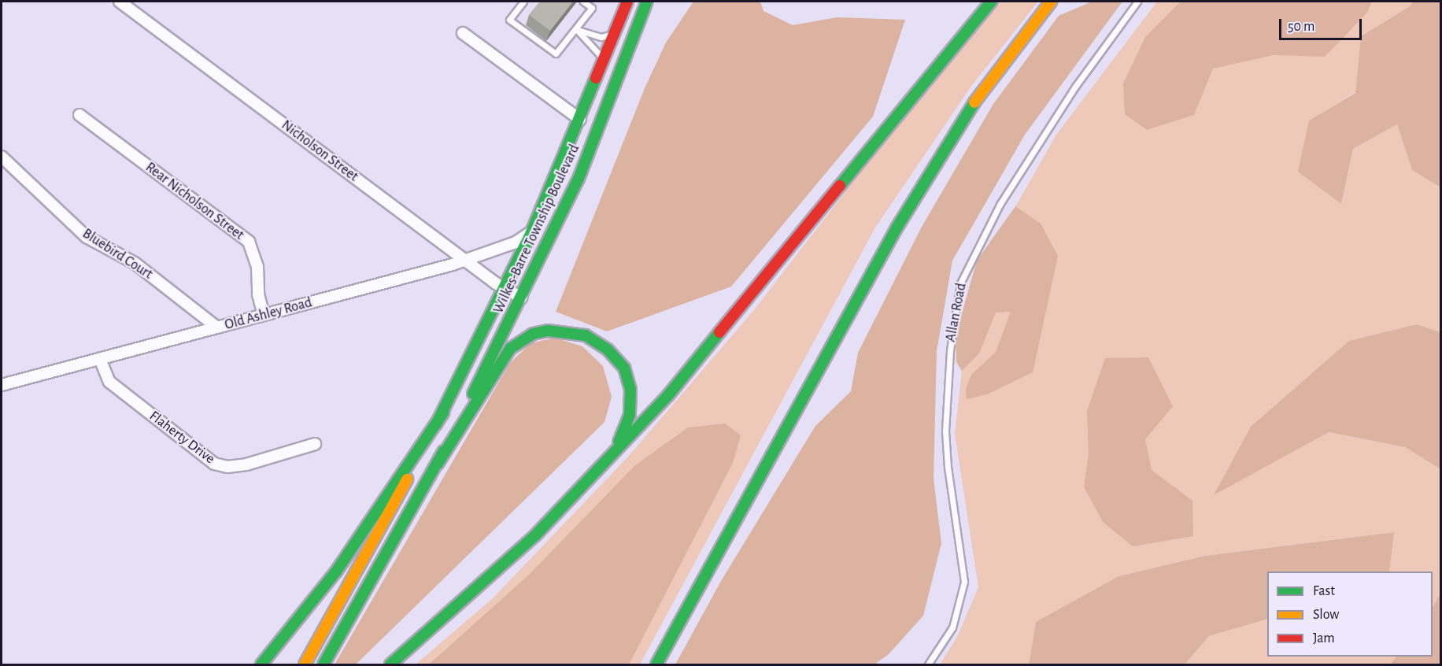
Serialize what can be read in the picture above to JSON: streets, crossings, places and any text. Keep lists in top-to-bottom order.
{
  "streets": {
    "main road": ["Wilkes-Barre Township Boulevard"],
    "street": [
      "Nicholson Street",
      "Rear Nicholson Street",
      "Bluebird Court",
      "Old Ashley Road",
      "Flaherty Drive"
    ],
    "lane": ["Allan Road"]
  },
  "crossings": [
    ["Nicholson Street", "Wilkes-Barre Township Boulevard"],
    ["Nicholson Street", "Old Ashley Road"],
    ["Rear Nicholson Street", "Old Ashley Road"],
    ["Wilkes-Barre Township Boulevard", "Old Ashley Road"],
    ["Bluebird Court", "Old Ashley Road"],
    ["Old Ashley Road", "Flaherty Drive"]
  ],
  "legend": ["Fast", "Slow", "Jam"],
  "scale_bar": "50 m"
}
